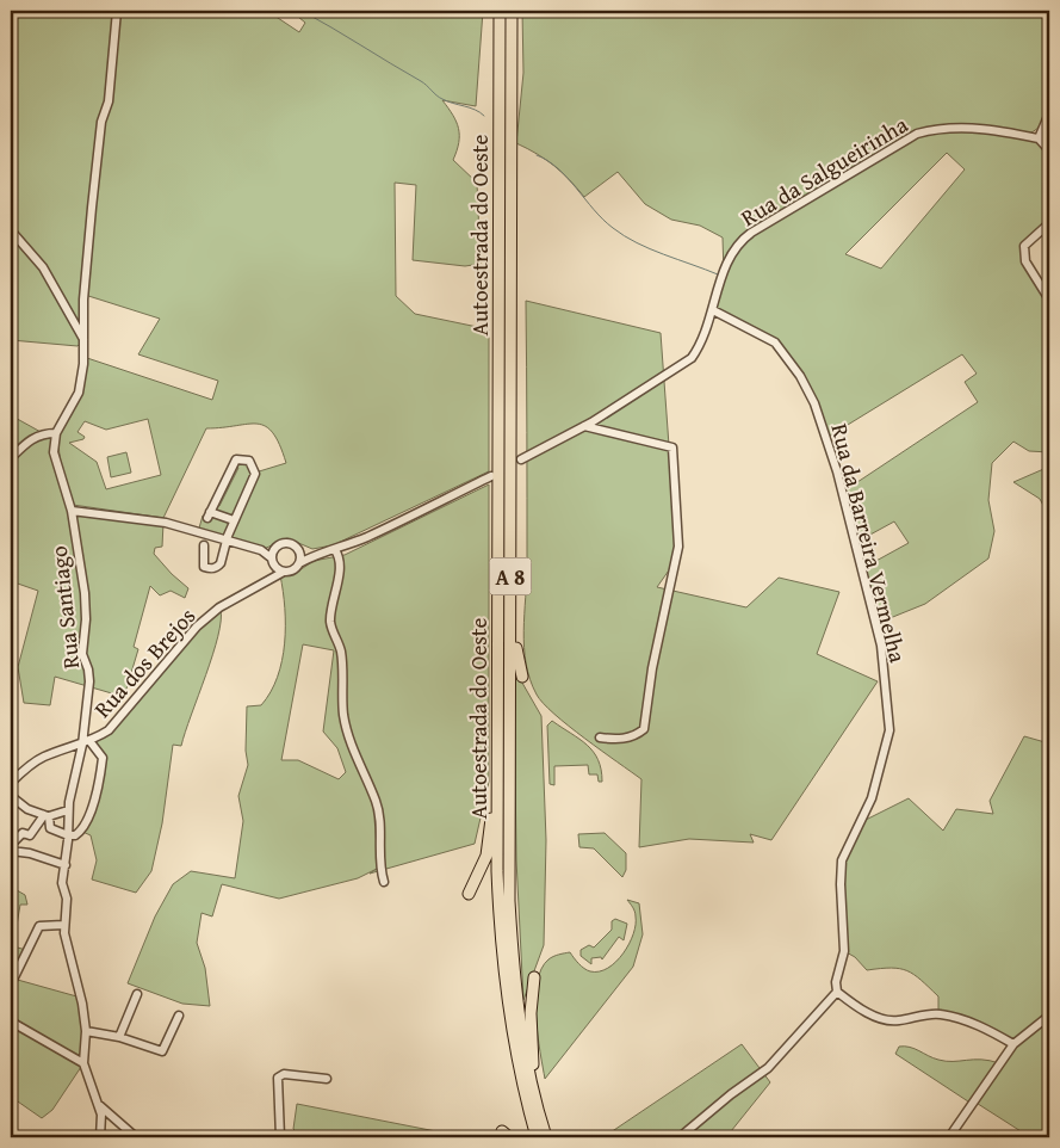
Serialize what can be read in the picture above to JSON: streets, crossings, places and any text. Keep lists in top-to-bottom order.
{
  "streets": {
    "highway": ["Autoestrada do Oeste", "A 8"],
    "street": [
      "Rua da Salgueirinha",
      "Rua da Barreira Vermelha",
      "Rua Santiago",
      "Rua dos Brejos"
    ]
  },
  "crossings": [
    ["Rua da Salgueirinha", "Rua da Barreira Vermelha"],
    ["Rua Santiago", "Rua dos Brejos"]
  ]
}
